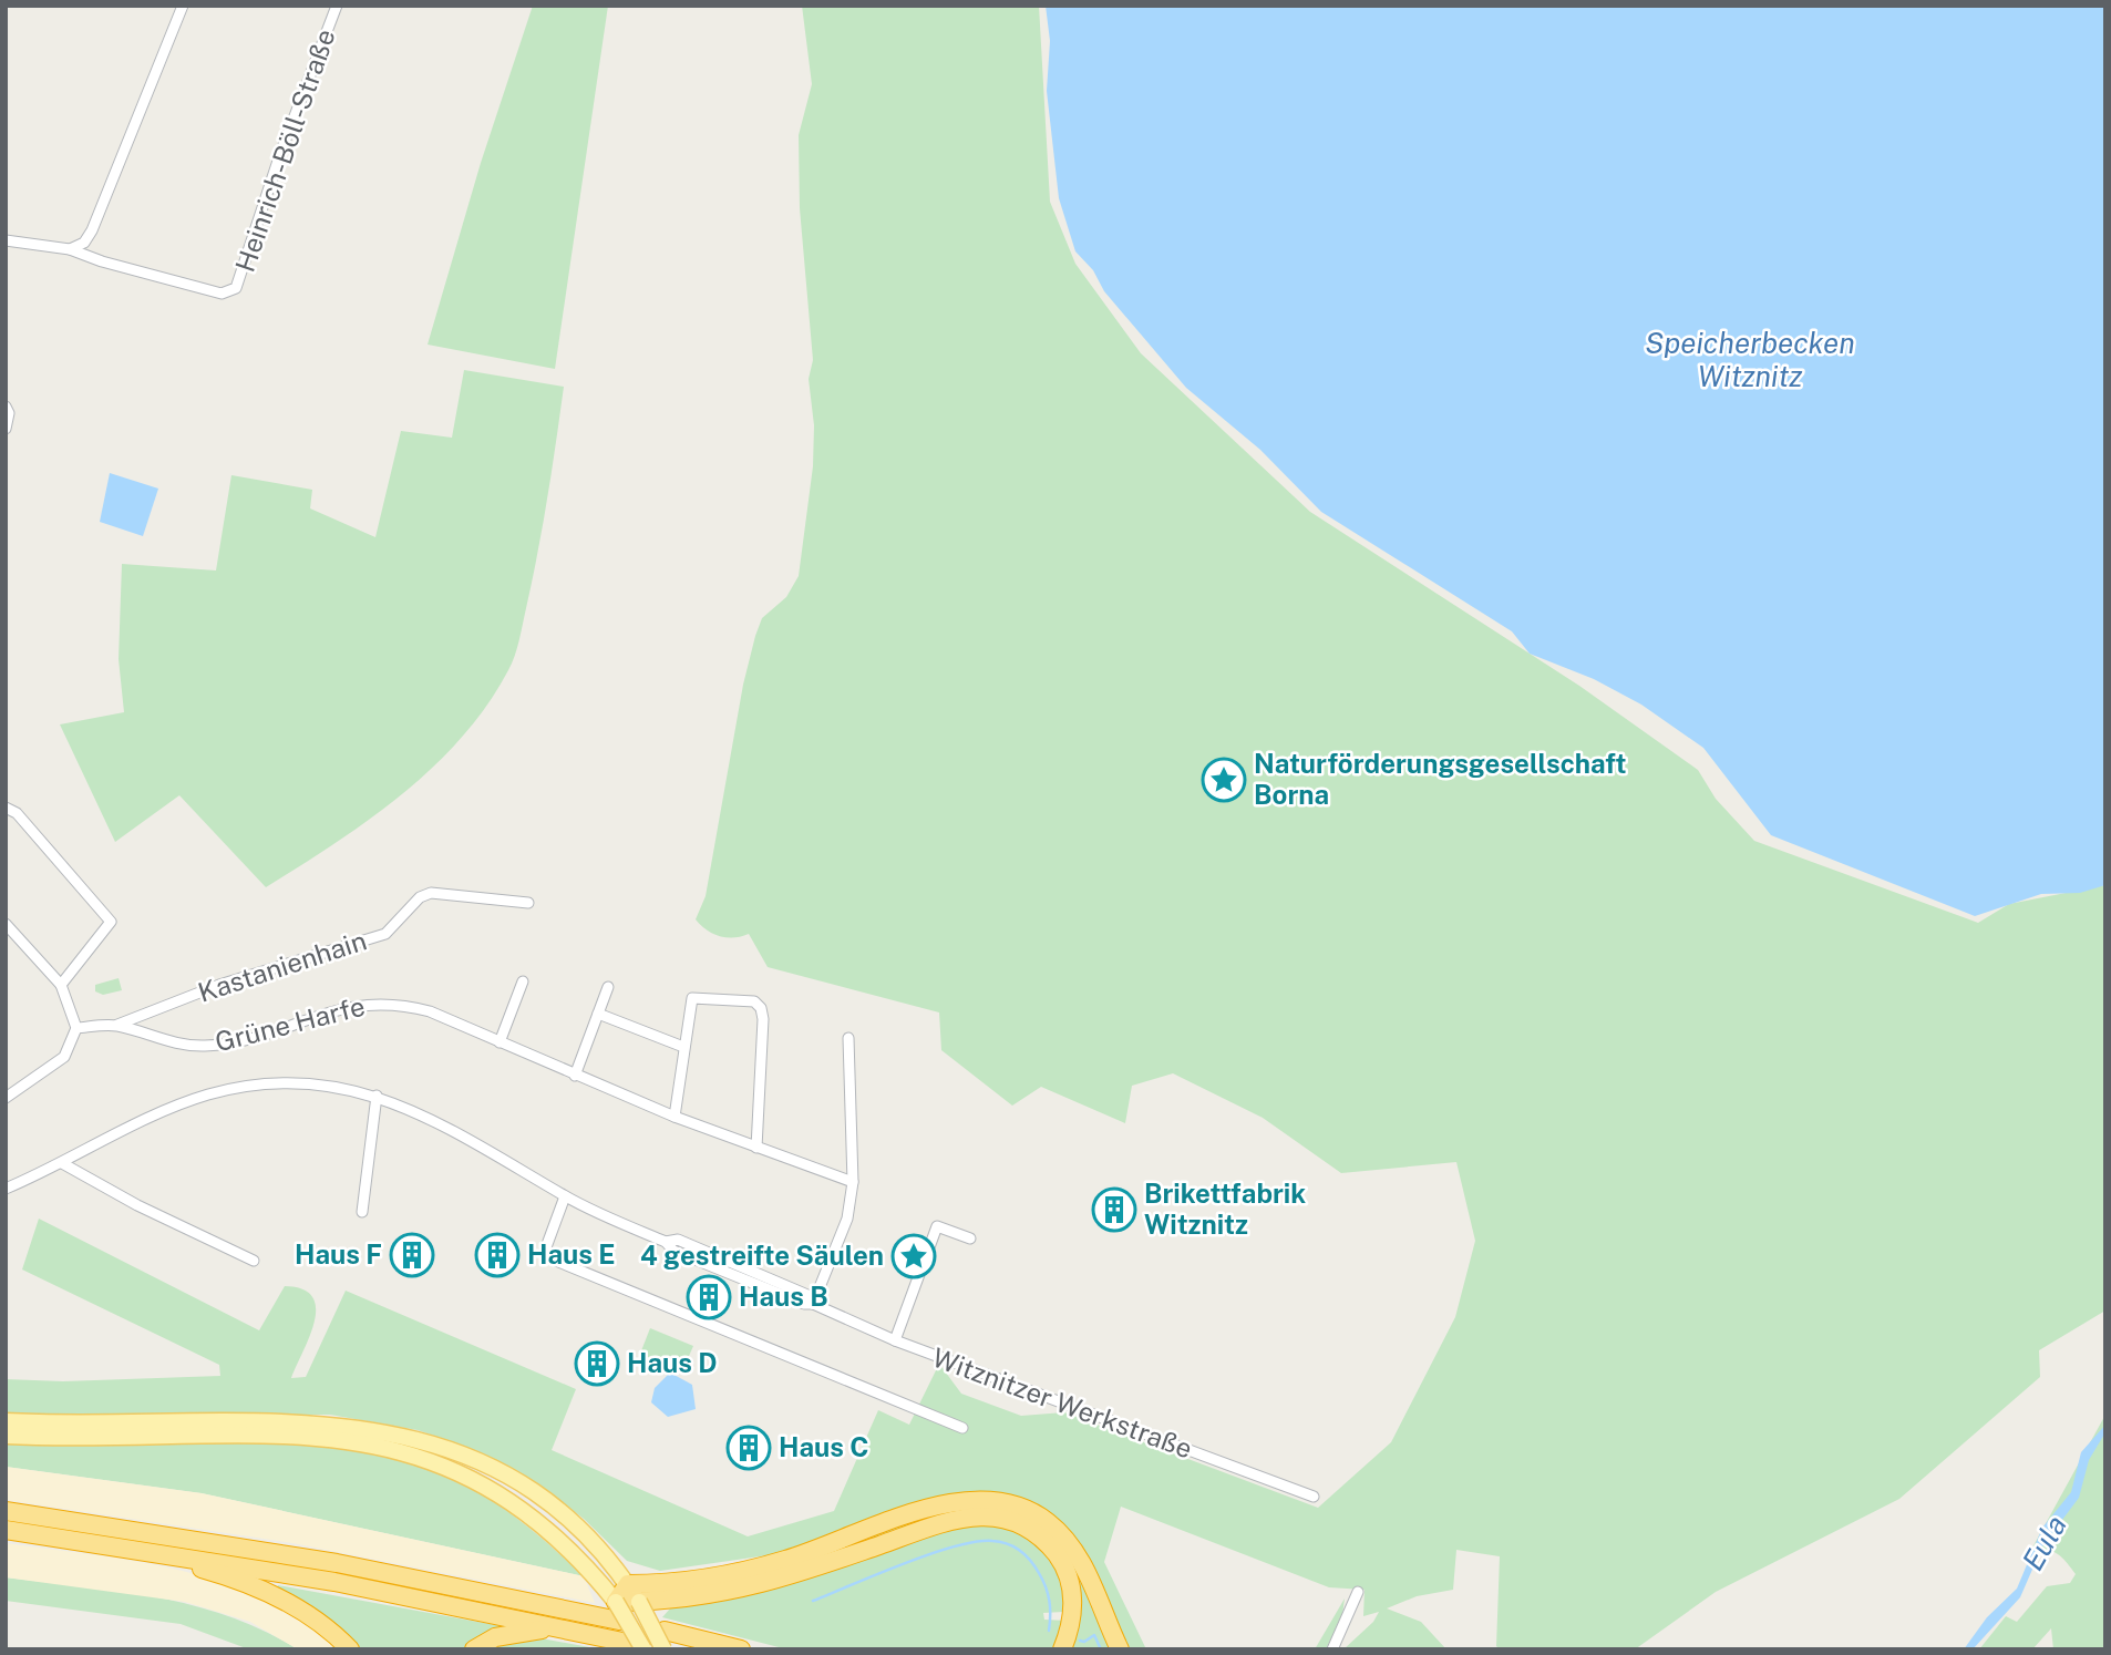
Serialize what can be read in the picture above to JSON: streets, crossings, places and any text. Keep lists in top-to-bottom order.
{
  "streets": {
    "street": [
      "Heinrich-Böll-Straße",
      "Kastanienhain",
      "Grüne Harfe",
      "Witznitzer Werkstraße"
    ]
  },
  "crossings": [
    ["Kastanienhain", "Grüne Harfe"]
  ],
  "water": ["Speicherbecken Witznitz", "Eula"],
  "places": {
    "place": ["Naturförderungsgesellschaft Borna", "4 gestreifte Säulen"],
    "building": [
      "Brikettfabrik Witznitz",
      "Haus F",
      "Haus E",
      "Haus B",
      "Haus D",
      "Haus C"
    ]
  }
}
